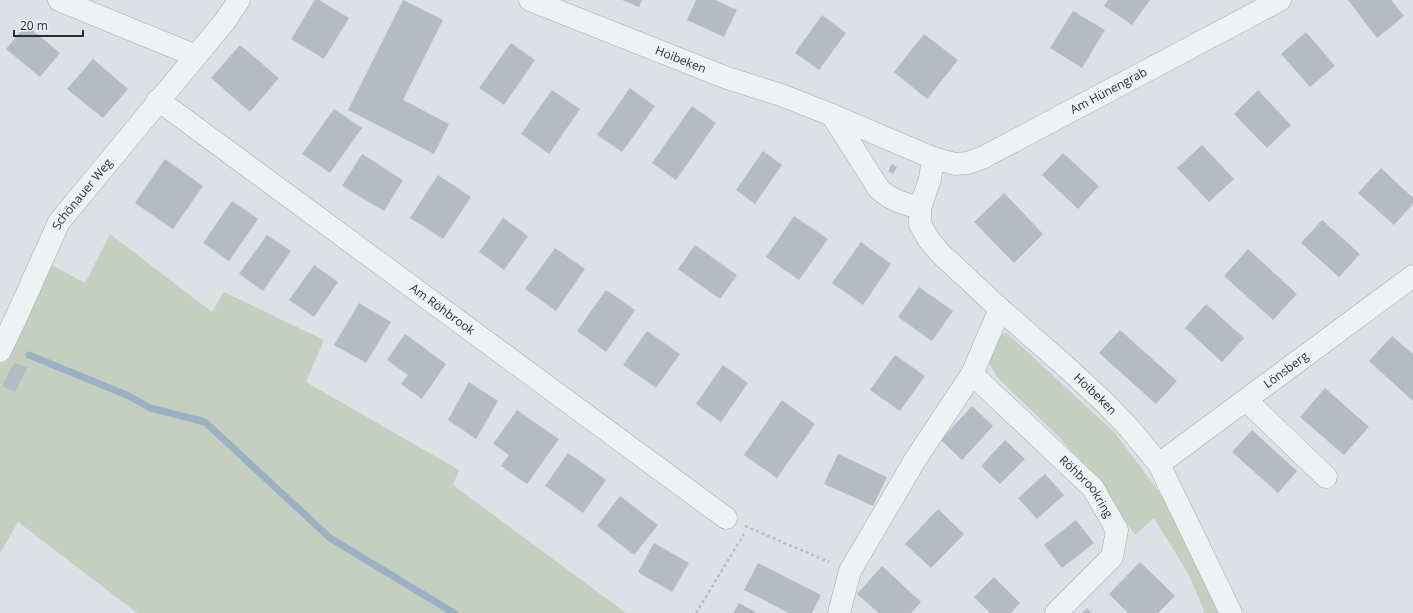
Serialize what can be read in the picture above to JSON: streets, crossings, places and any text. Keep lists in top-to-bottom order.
{
  "streets": {
    "street": [
      "Hoibeken",
      "Am Hünengrab",
      "Schönauer Weg",
      "Am Röhbrook",
      "Lönsberg",
      "Röhbrookring"
    ]
  },
  "crossings": [
    ["Hoibeken", "Am Hünengrab"],
    ["Hoibeken", "Lönsberg"],
    ["Schönauer Weg", "Am Röhbrook"]
  ],
  "scale_bar": "20 m"
}
